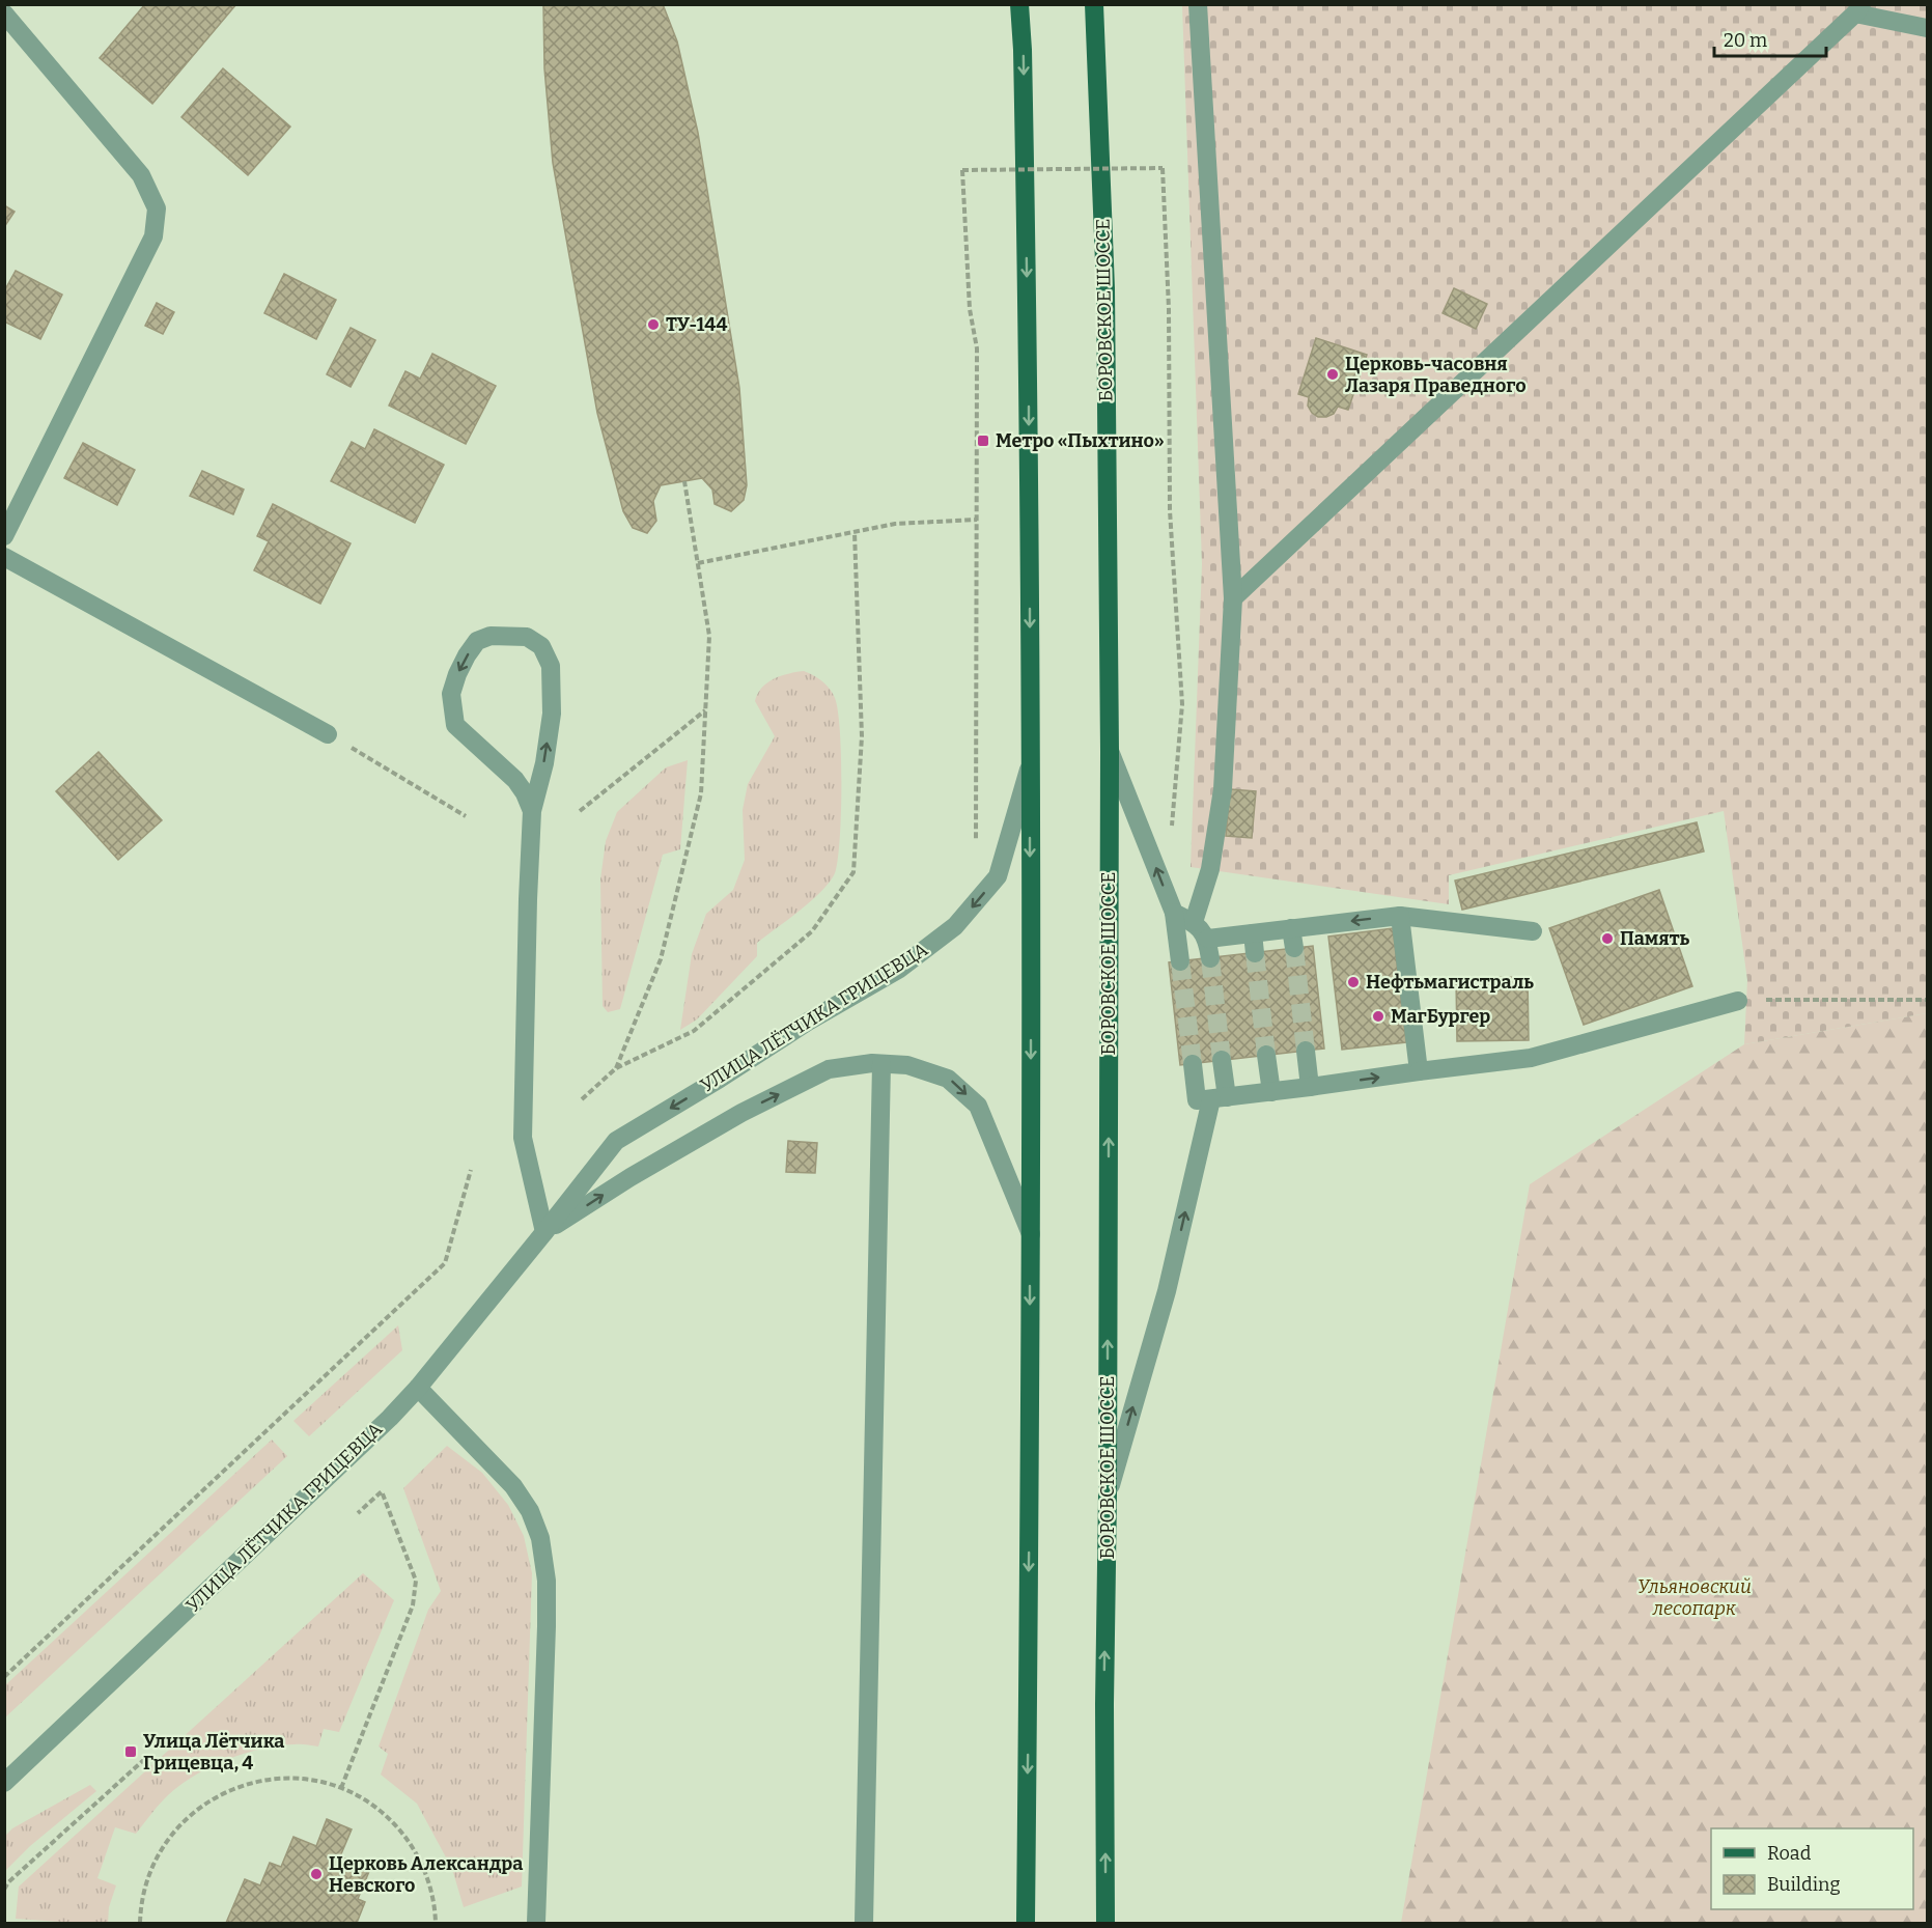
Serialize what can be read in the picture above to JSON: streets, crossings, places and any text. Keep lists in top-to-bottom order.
{
  "streets": {
    "main road": ["БОРОВСКОЕ ШОССЕ"],
    "street": ["УЛИЦА ЛЁТЧИКА ГРИЦЕВЦА"]
  },
  "parks": ["Ульяновский лесопарк"],
  "places": {
    "other": [
      "ТУ-144",
      "Церковь-часовня Лазаря Праведного",
      "Память",
      "Нефтьмагистраль",
      "МагБургер",
      "Церковь Александра Невского"
    ],
    "transit": ["Метро «Пыхтино»", "Улица Лётчика Грицевца, 4"]
  },
  "legend": ["Road", "Building"],
  "scale_bar": "20 m"
}
